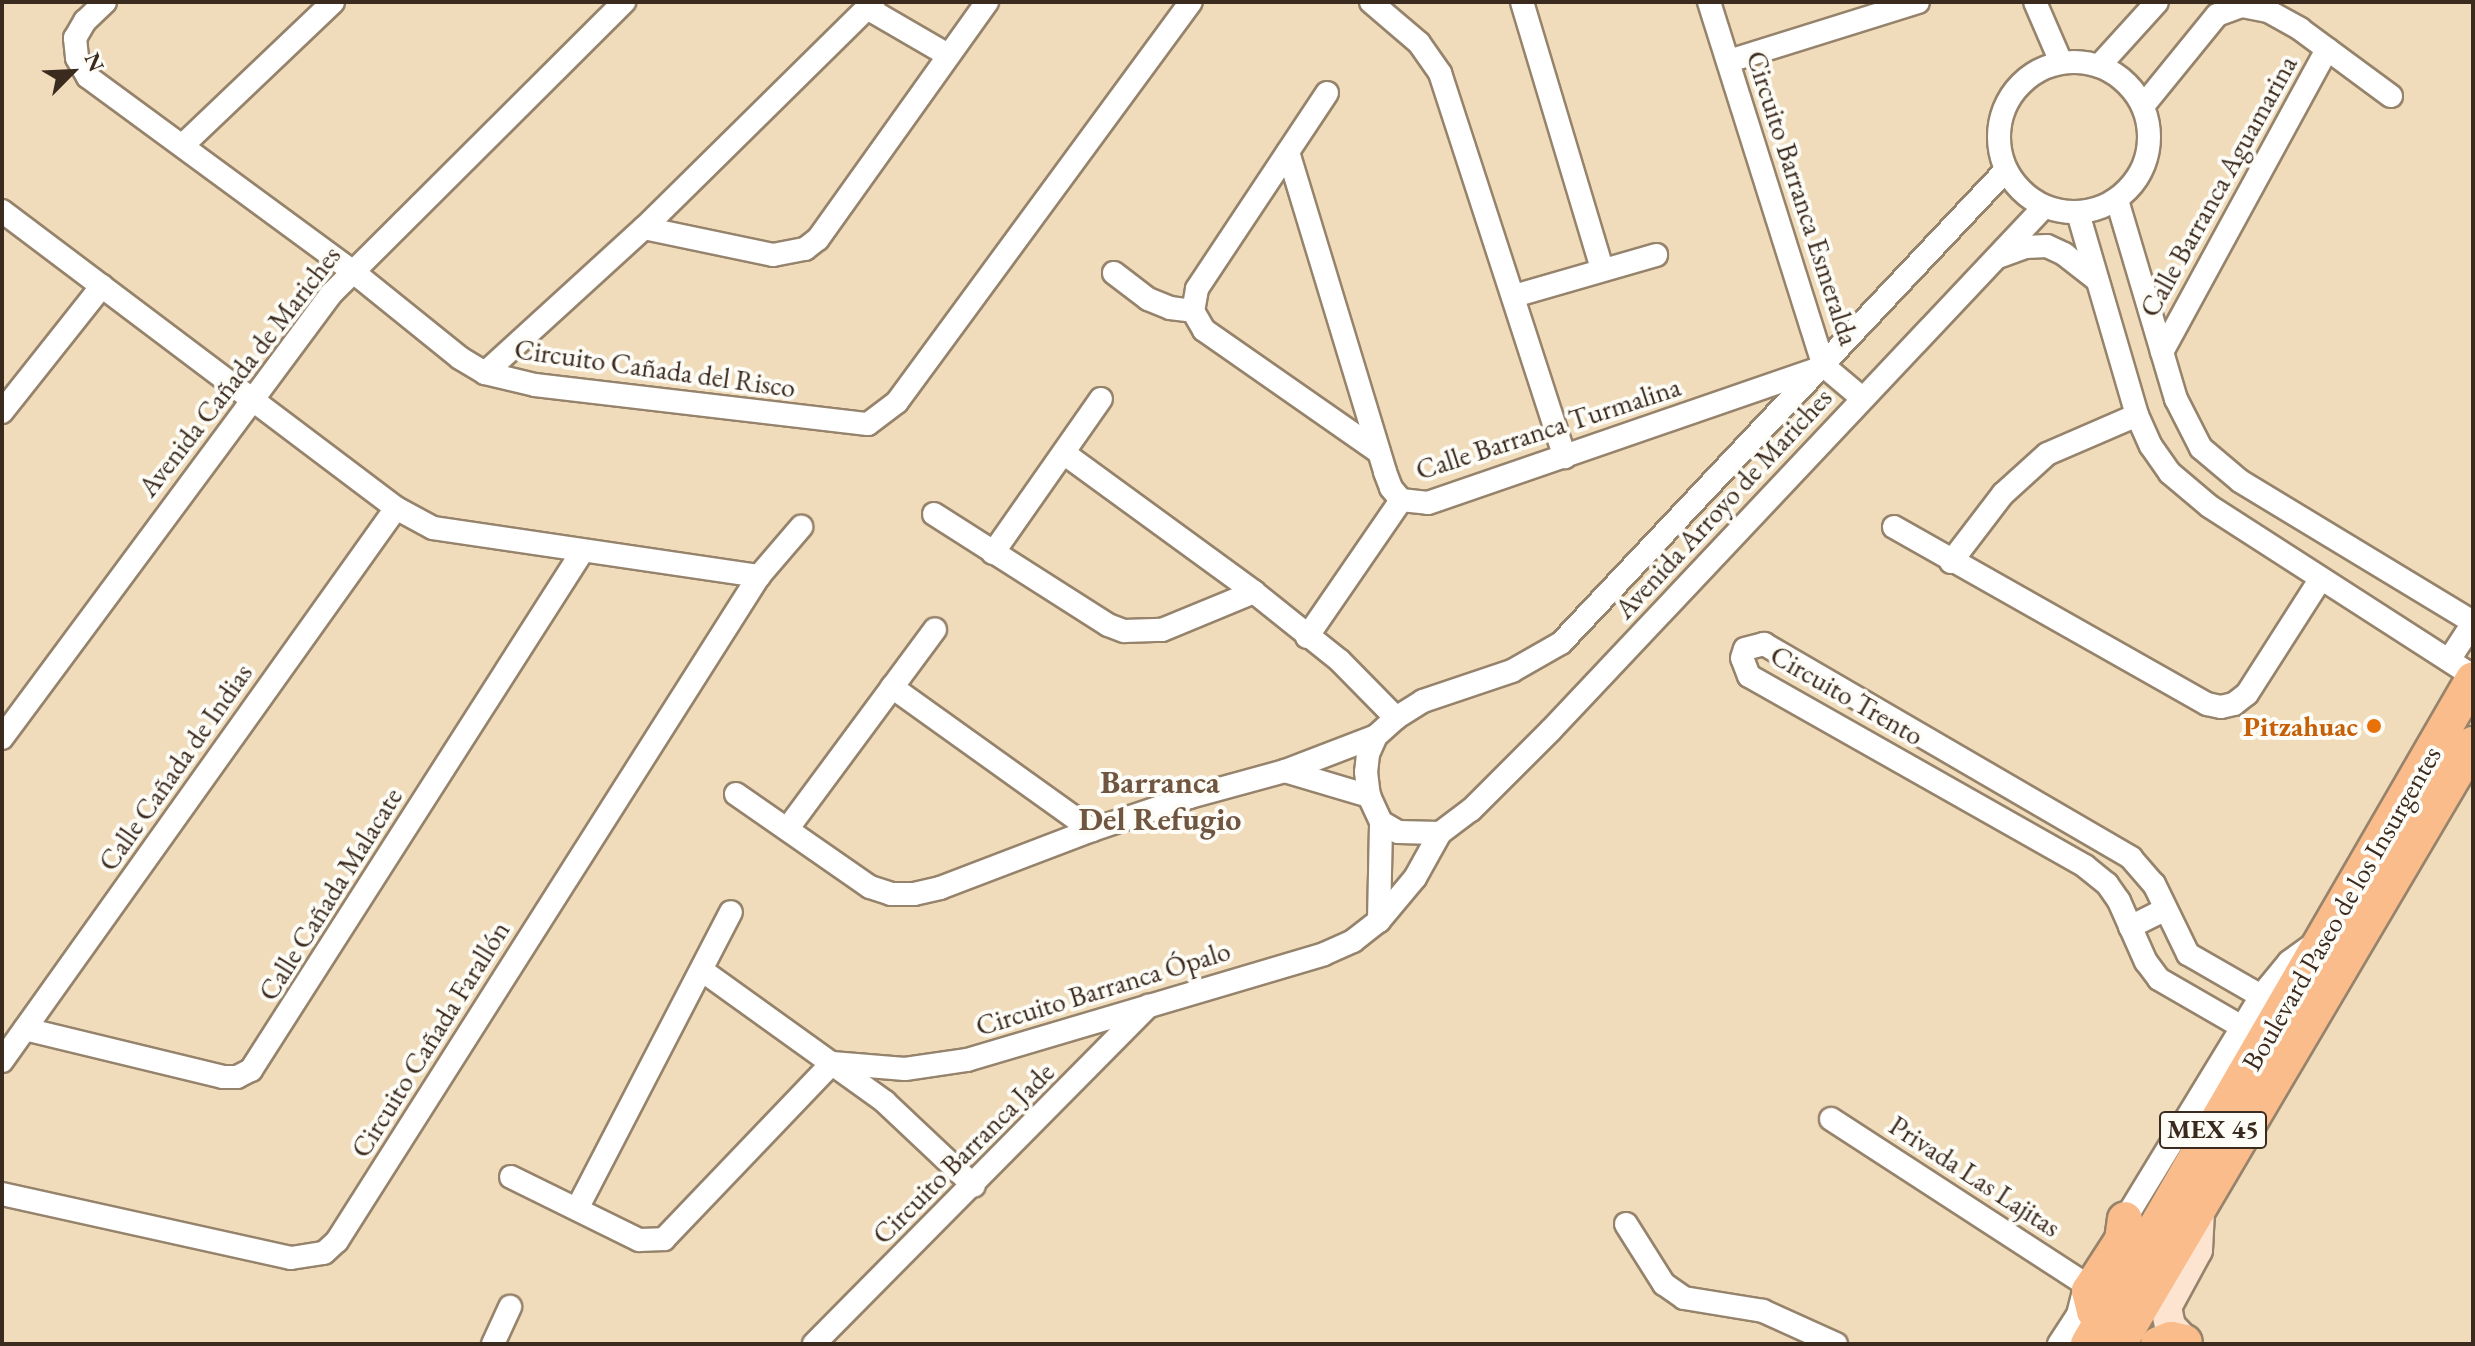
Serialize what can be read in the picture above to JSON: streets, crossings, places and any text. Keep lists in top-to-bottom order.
{
  "streets": {
    "main road": ["Boulevard Paseo de los Insurgentes", "MEX 45"],
    "street": [
      "Calle Barranca Aguamarina",
      "Circuito Barranca Esmeralda",
      "Circuito Cañada del Risco",
      "Avenida Cañada de Mariches",
      "Calle Barranca Turmalina",
      "Avenida Arroyo de Mariches",
      "Circuito Trento",
      "Calle Cañada de Indias",
      "Calle Cañada Malacate",
      "Circuito Barranca Ópalo",
      "Circuito Cañada Farallón",
      "Circuito Barranca Jade",
      "Privada Las Lajitas"
    ]
  },
  "crossings": [
    ["Circuito Barranca Esmeralda", "Calle Barranca Turmalina"],
    ["Circuito Barranca Esmeralda", "Avenida Arroyo de Mariches"],
    ["Circuito Cañada del Risco", "Avenida Cañada de Mariches"],
    ["Calle Barranca Turmalina", "Avenida Arroyo de Mariches"],
    ["Avenida Arroyo de Mariches", "Circuito Barranca Ópalo"],
    ["Calle Cañada de Indias", "Calle Cañada Malacate"],
    ["Circuito Barranca Ópalo", "Circuito Barranca Jade"]
  ],
  "districts": ["Barranca Del Refugio"],
  "places": ["Pitzahuac"],
  "north": "top right"
}
